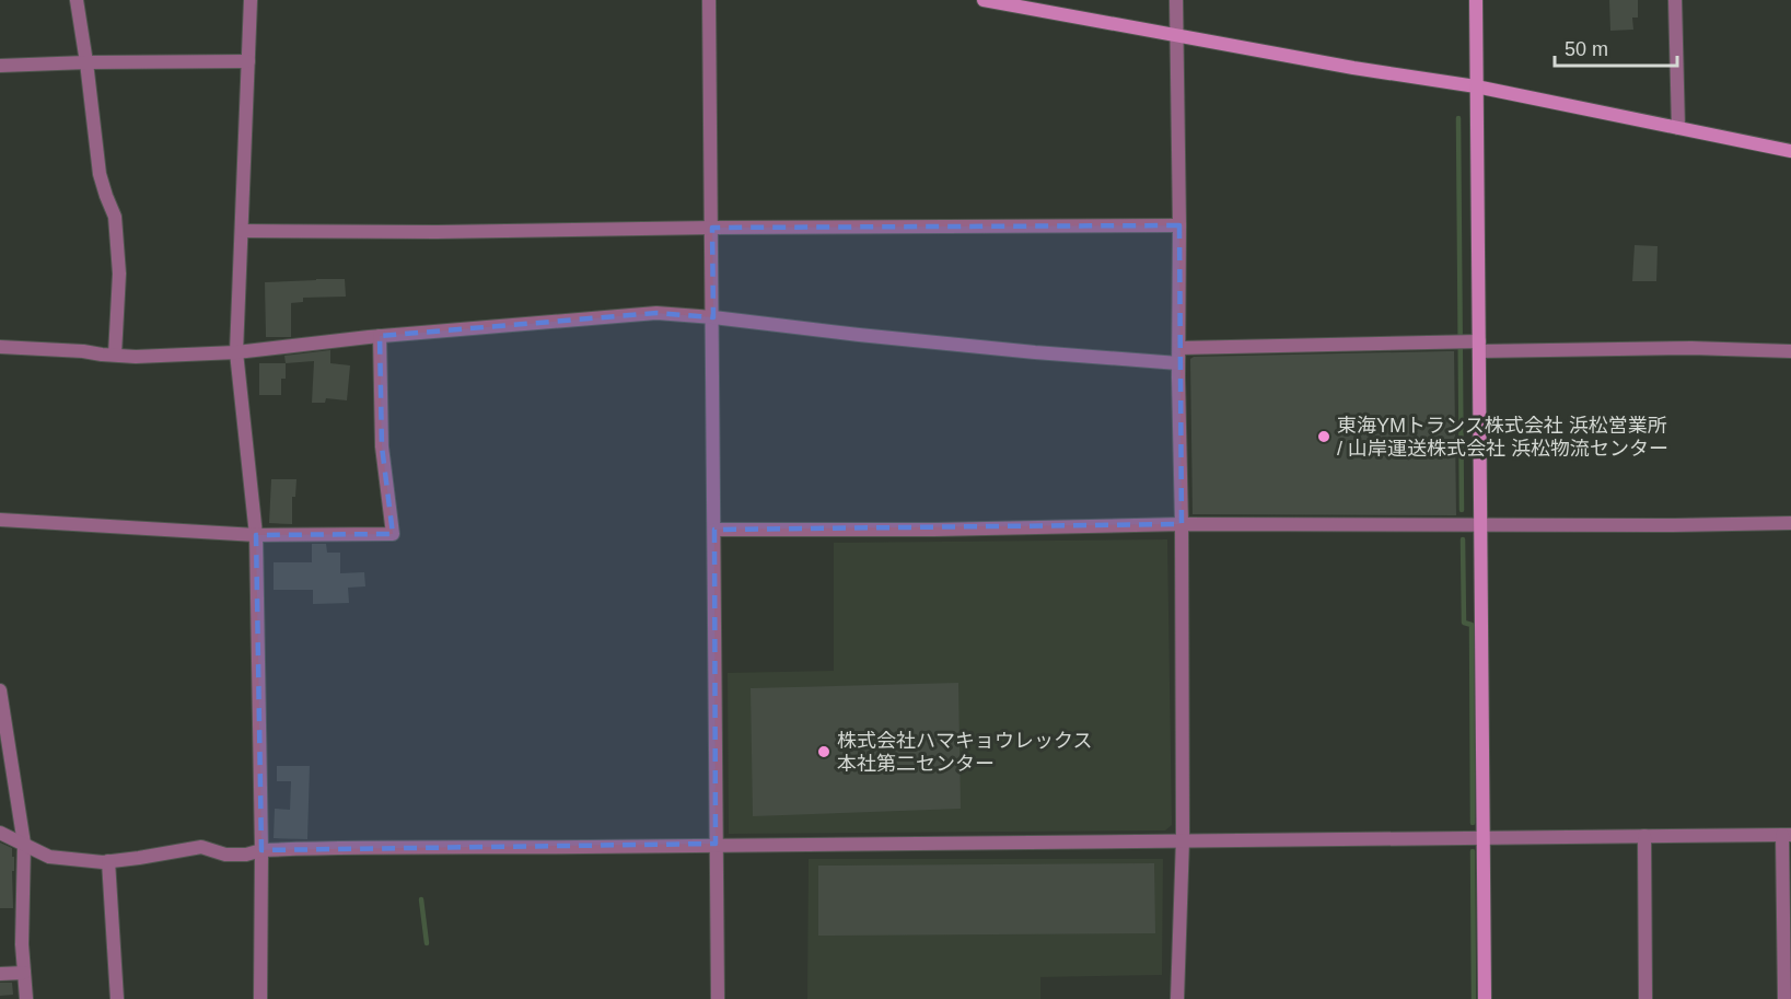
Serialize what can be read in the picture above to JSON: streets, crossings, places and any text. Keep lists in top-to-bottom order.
{
  "places": ["東海YMトランス株式会社 浜松営業所 / 山岸運送株式会社 浜松物流センター", "株式会社ハマキョウレックス 本社第二センター"],
  "scale_bar": "50 m"
}
